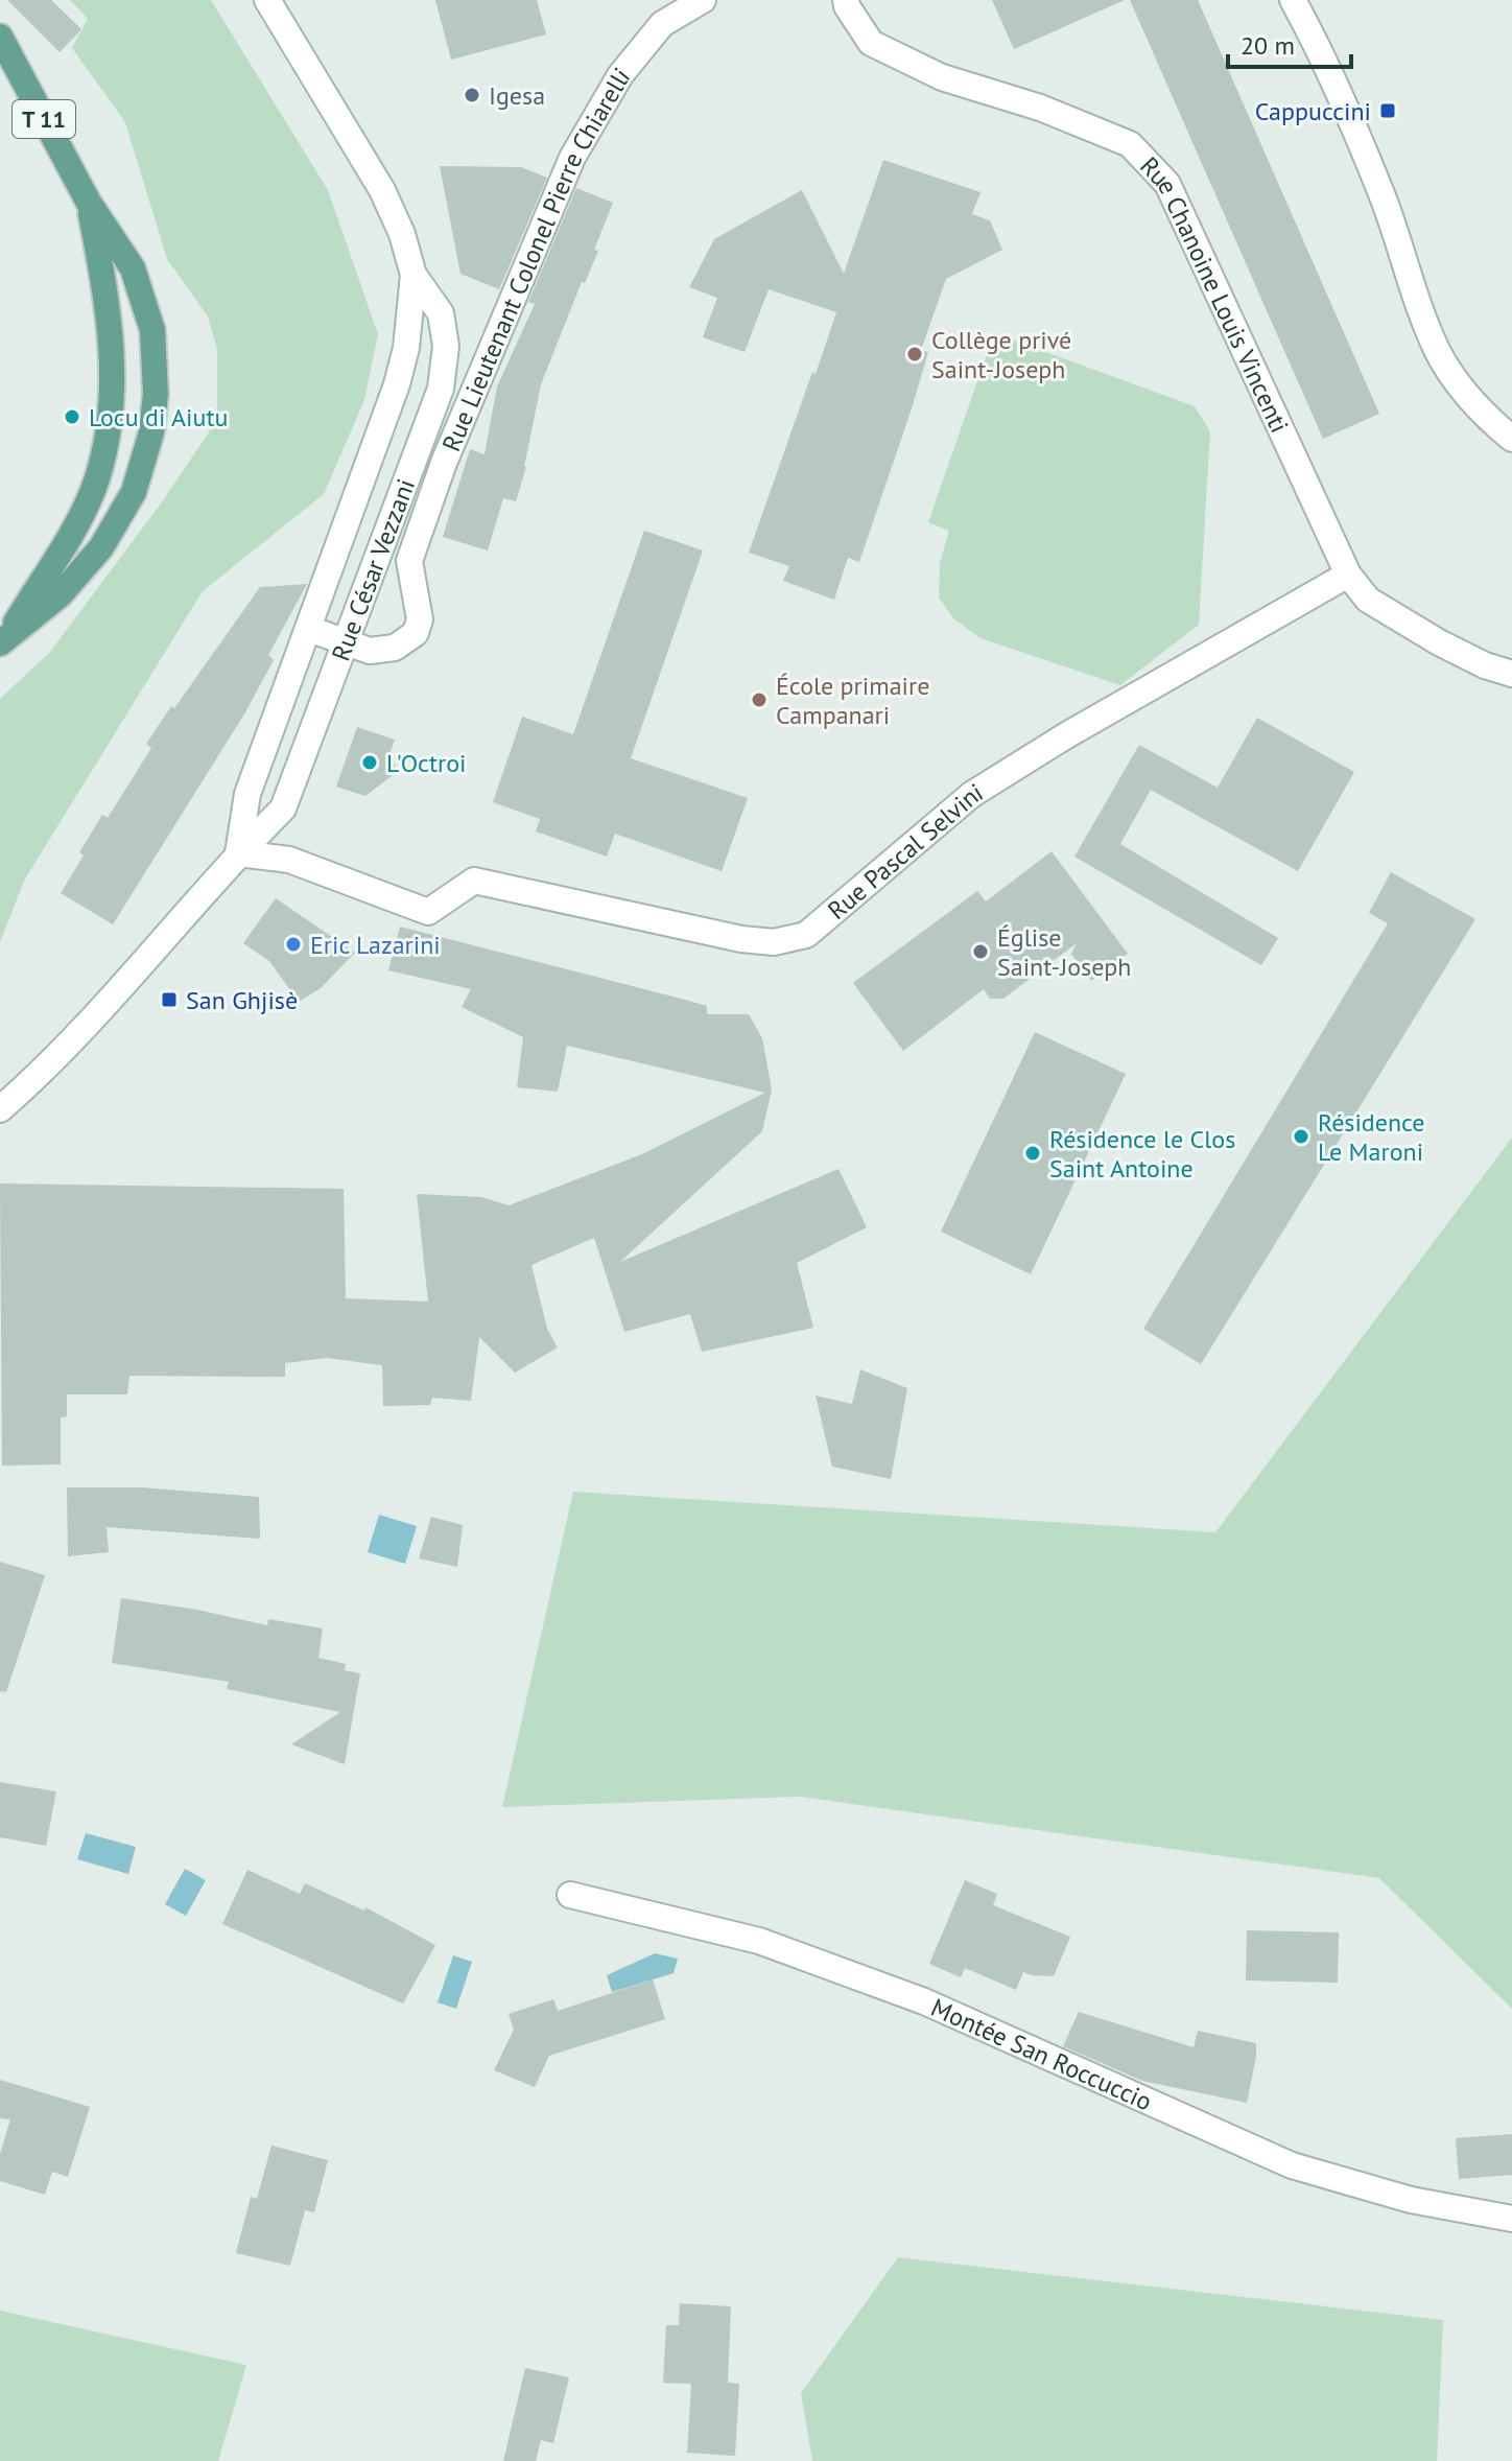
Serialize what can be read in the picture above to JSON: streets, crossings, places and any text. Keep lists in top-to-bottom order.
{
  "streets": {
    "main road": ["T 11"],
    "street": [
      "Rue Lieutenant Colonel Pierre Chiarelli",
      "Rue Chanoine Louis Vincenti",
      "Rue César Vezzani",
      "Rue Pascal Selvini",
      "Montée San Roccuccio"
    ]
  },
  "crossings": [
    ["Rue Lieutenant Colonel Pierre Chiarelli", "Rue César Vezzani"],
    ["Rue Chanoine Louis Vincenti", "Rue Pascal Selvini"],
    ["Rue César Vezzani", "Rue Pascal Selvini"]
  ],
  "places": {
    "other": [
      "Igesa",
      "Collège privé Saint-Joseph",
      "Locu di Aiutu",
      "École primaire Campanari",
      "L'Octroi",
      "Eric Lazarini",
      "Église Saint-Joseph",
      "Résidence Le Maroni",
      "Résidence le Clos Saint Antoine"
    ],
    "transit": ["Cappuccini", "San Ghjisè"]
  },
  "scale_bar": "20 m"
}
